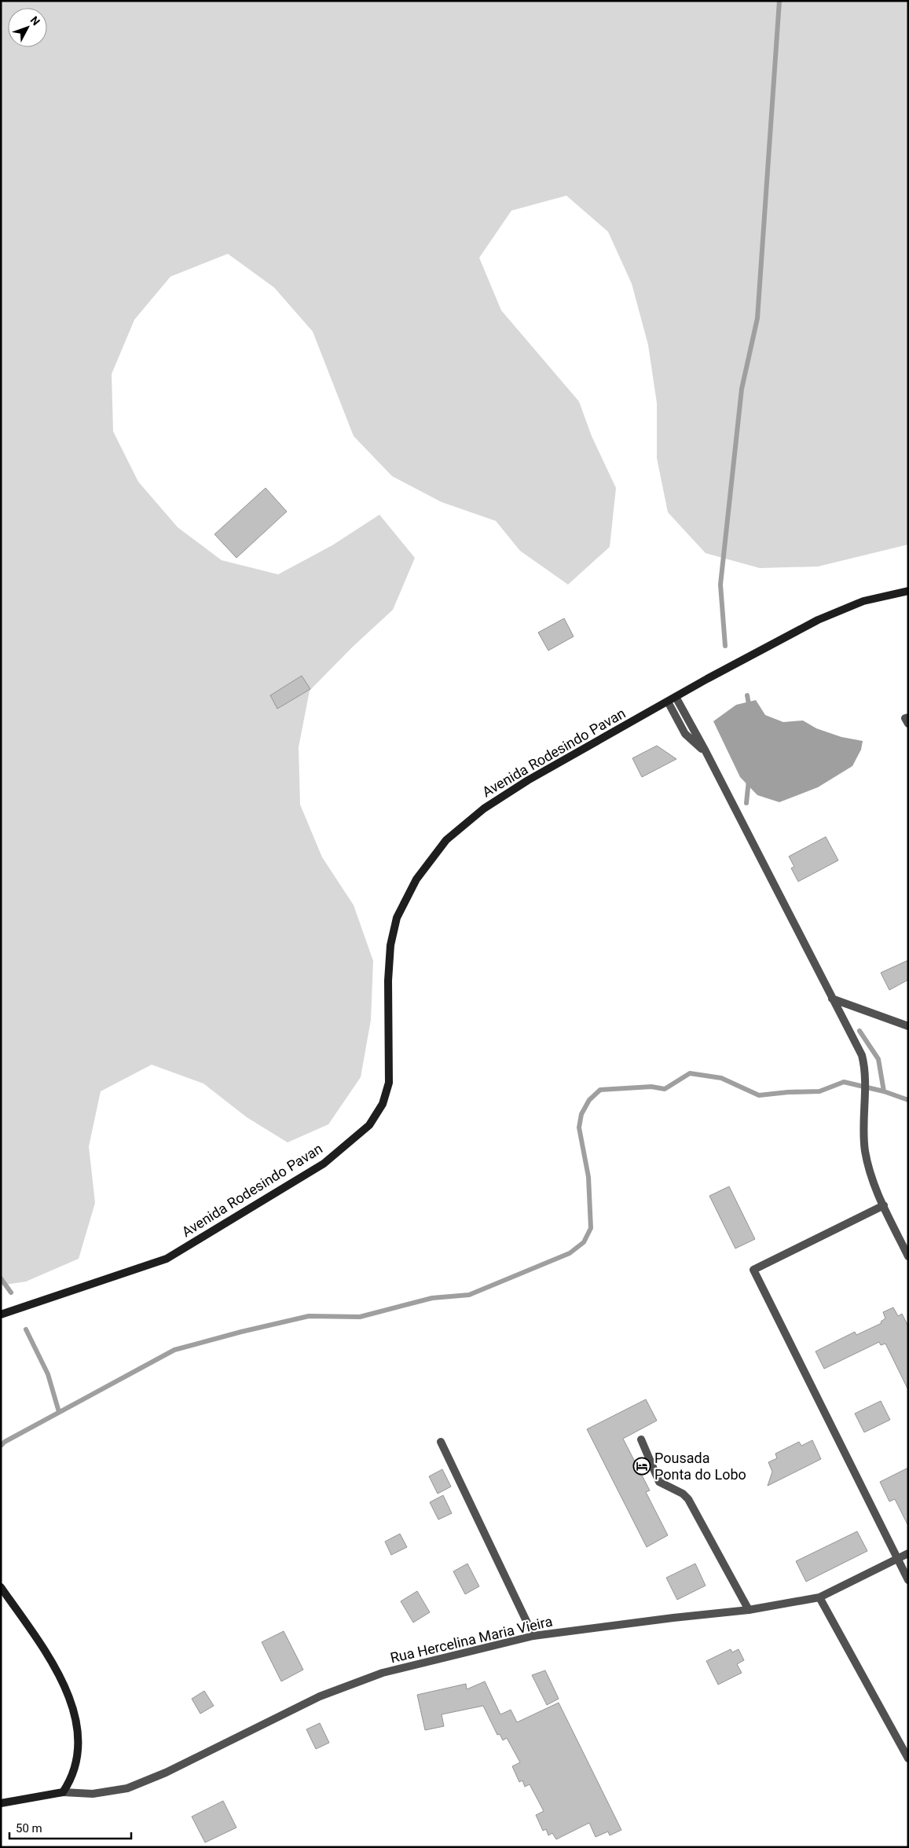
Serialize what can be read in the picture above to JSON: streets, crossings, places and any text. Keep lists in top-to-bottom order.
{
  "streets": {
    "main road": ["Avenida Rodesindo Pavan"],
    "street": ["Rua Hercelina Maria Vieira"]
  },
  "places": {
    "hotel": ["Pousada Ponta do Lobo"]
  },
  "scale_bar": "50 m",
  "north": "top right"
}
